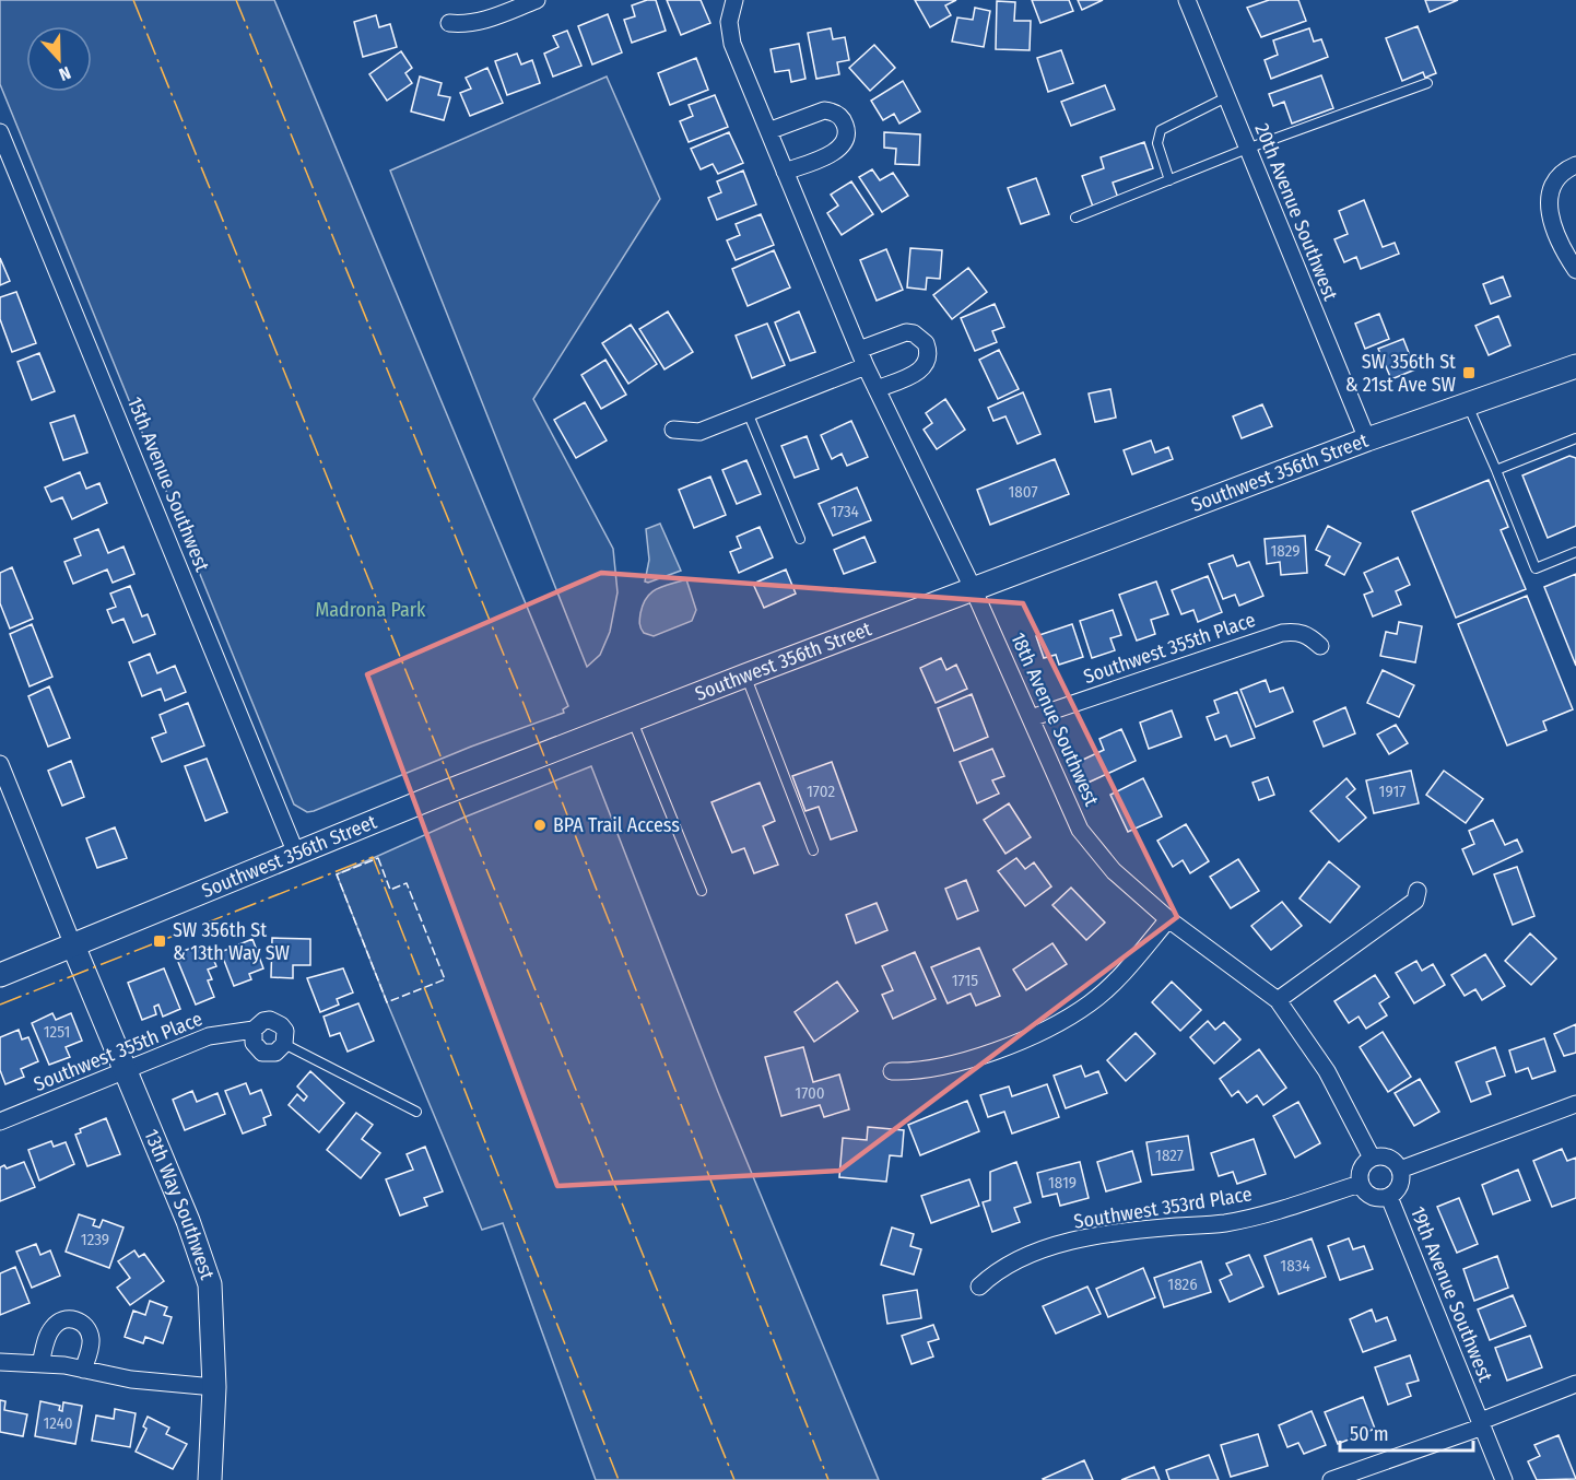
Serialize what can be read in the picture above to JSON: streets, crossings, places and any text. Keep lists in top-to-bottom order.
{
  "streets": {
    "main road": ["Southwest 356th Street", "13th Way Southwest"],
    "street": [
      "20th Avenue Southwest",
      "15th Avenue Southwest",
      "Southwest 355th Place",
      "18th Avenue Southwest",
      "Southwest 353rd Place",
      "19th Avenue Southwest"
    ]
  },
  "crossings": [
    ["20th Avenue Southwest", "Southwest 356th Street"],
    ["Southwest 356th Street", "15th Avenue Southwest"],
    ["Southwest 356th Street", "18th Avenue Southwest"],
    ["Southwest 356th Street", "13th Way Southwest"],
    ["Southwest 355th Place", "18th Avenue Southwest"],
    ["Southwest 355th Place", "13th Way Southwest"],
    ["Southwest 353rd Place", "19th Avenue Southwest"]
  ],
  "parks": ["Madrona Park"],
  "places": {
    "transit": ["SW 356th St & 21st Ave SW", "SW 356th St & 13th Way SW"],
    "other": ["BPA Trail Access"]
  },
  "house_numbers": [
    "1807",
    "1734",
    "1829",
    "1702",
    "1917",
    "1715",
    "1251",
    "1700",
    "1827",
    "1819",
    "1239",
    "1834",
    "1826",
    "1240"
  ],
  "scale_bar": "50 m",
  "north": "bottom"
}
